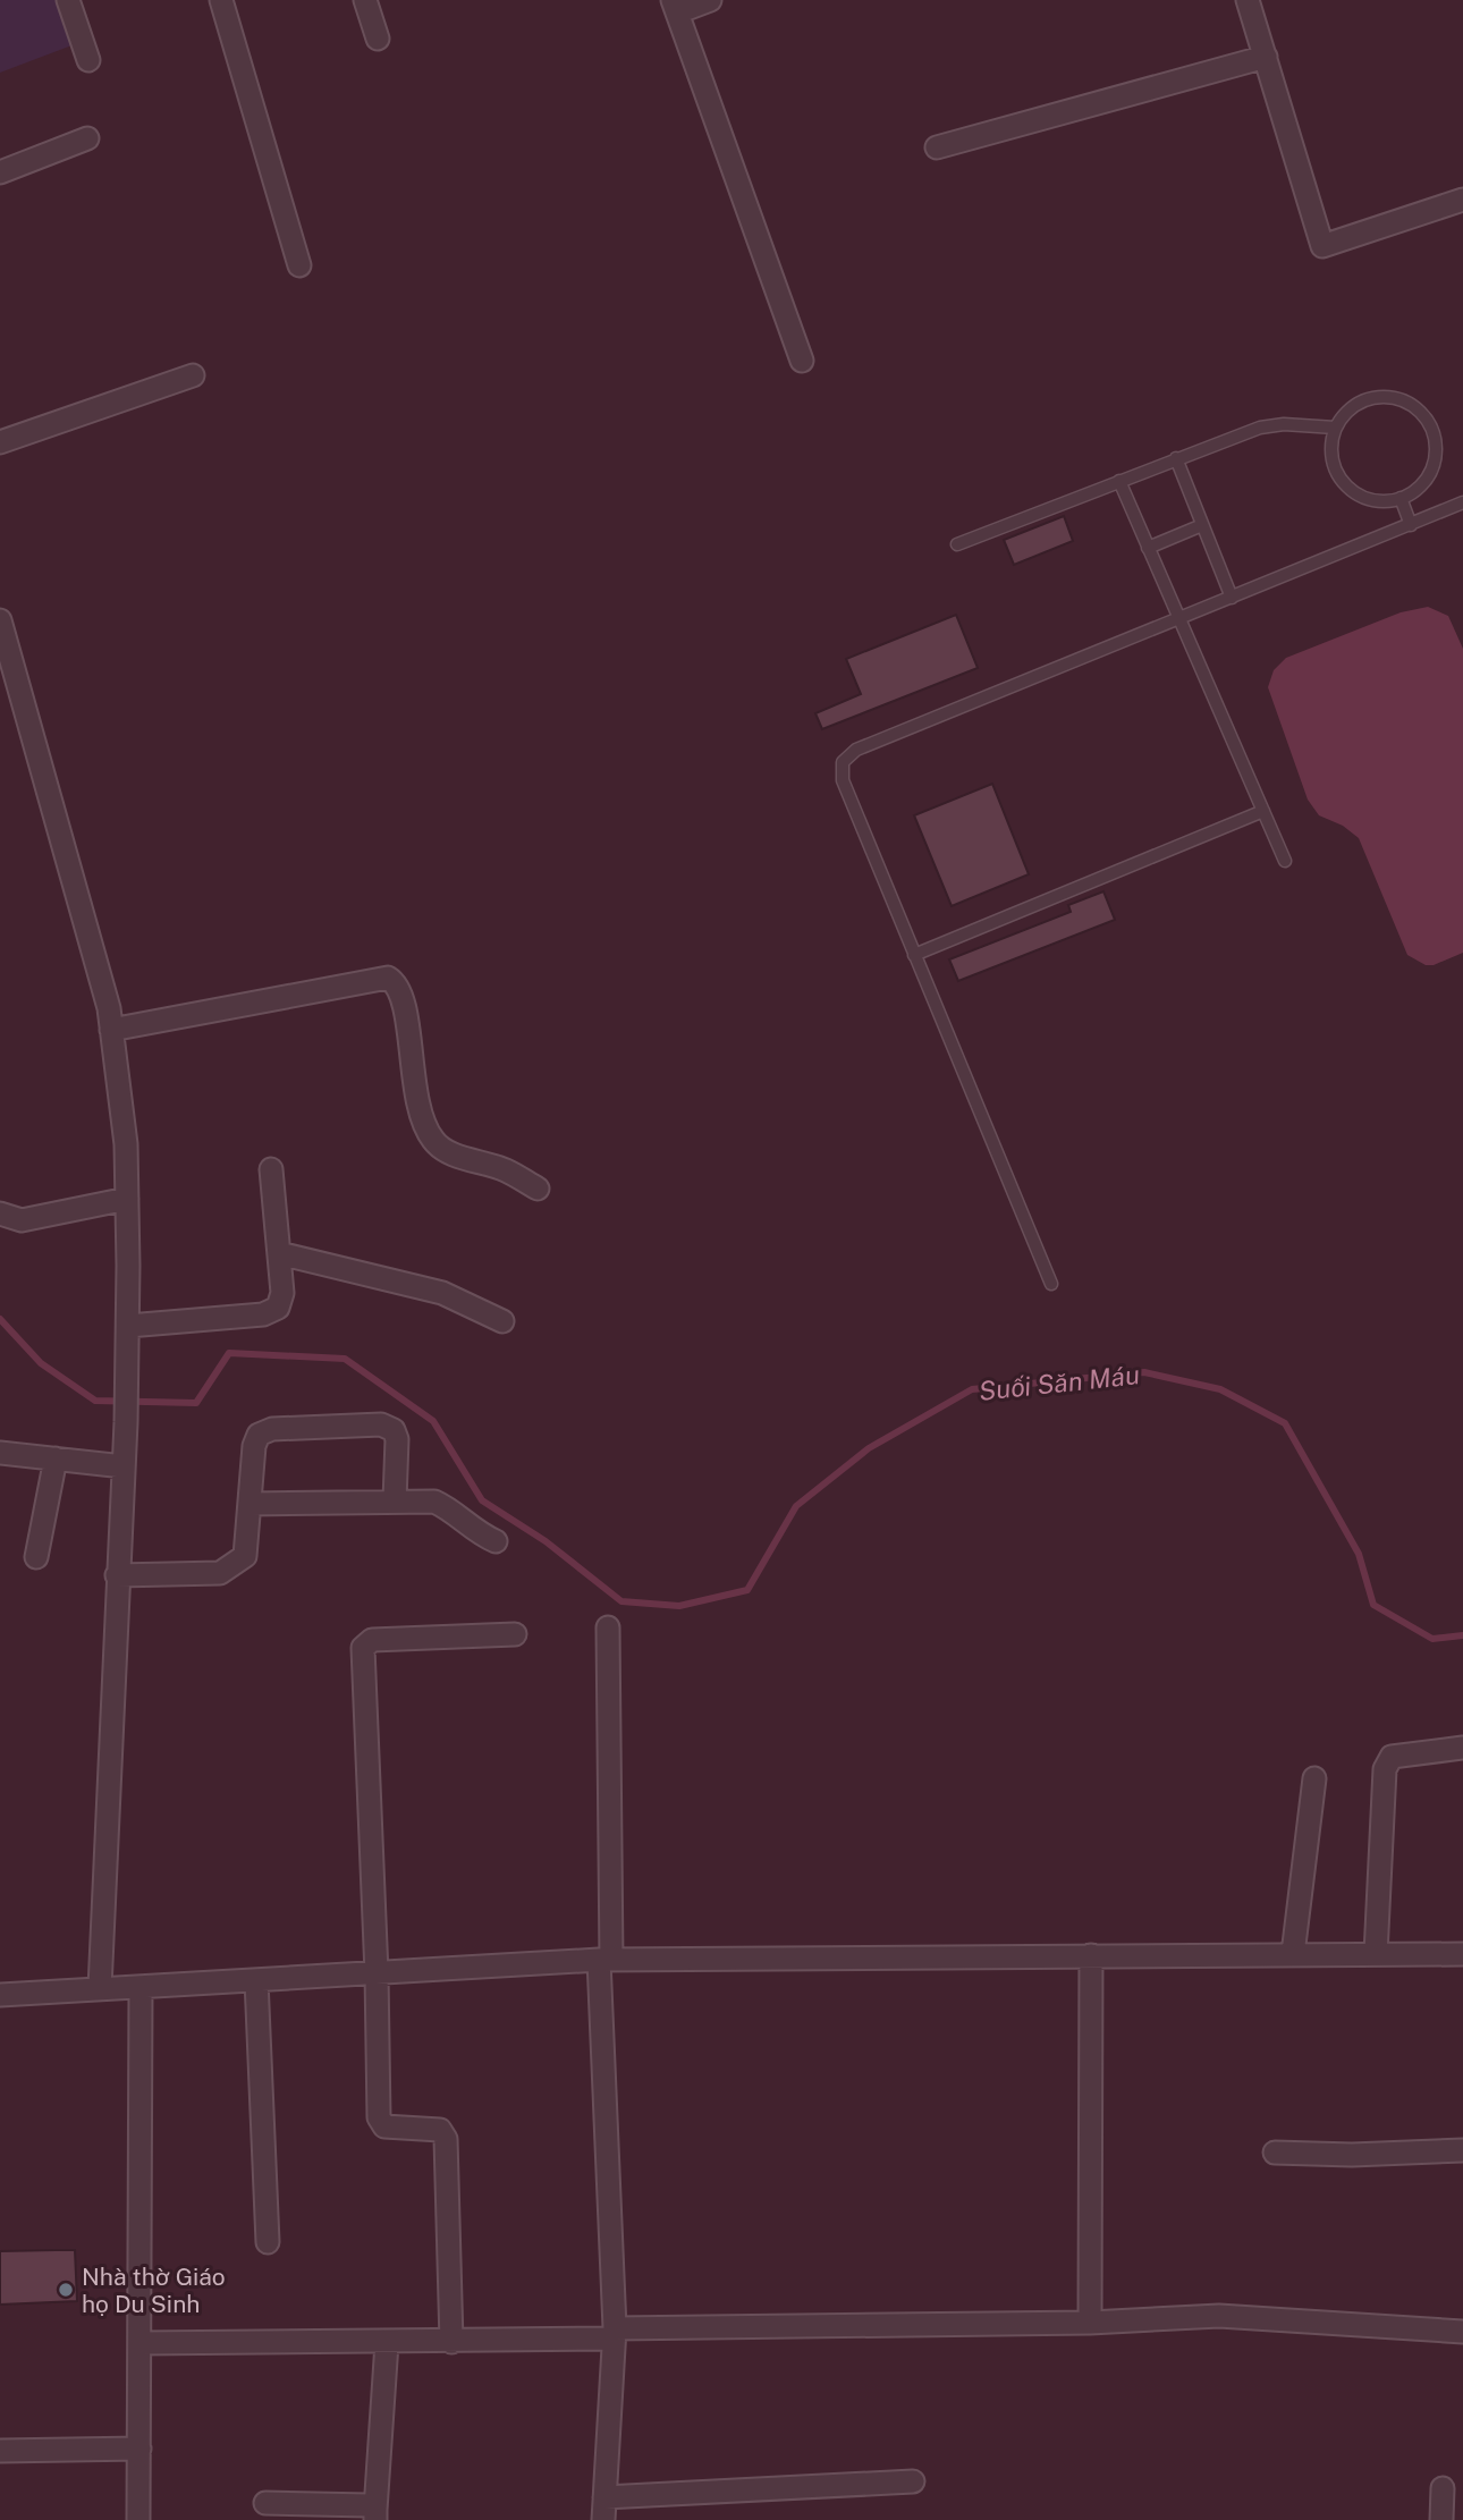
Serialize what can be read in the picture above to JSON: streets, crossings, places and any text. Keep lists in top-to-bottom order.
{
  "water": ["Suối Săn Máu"],
  "places": ["Nhà thờ Giáo họ Du Sinh"]
}
